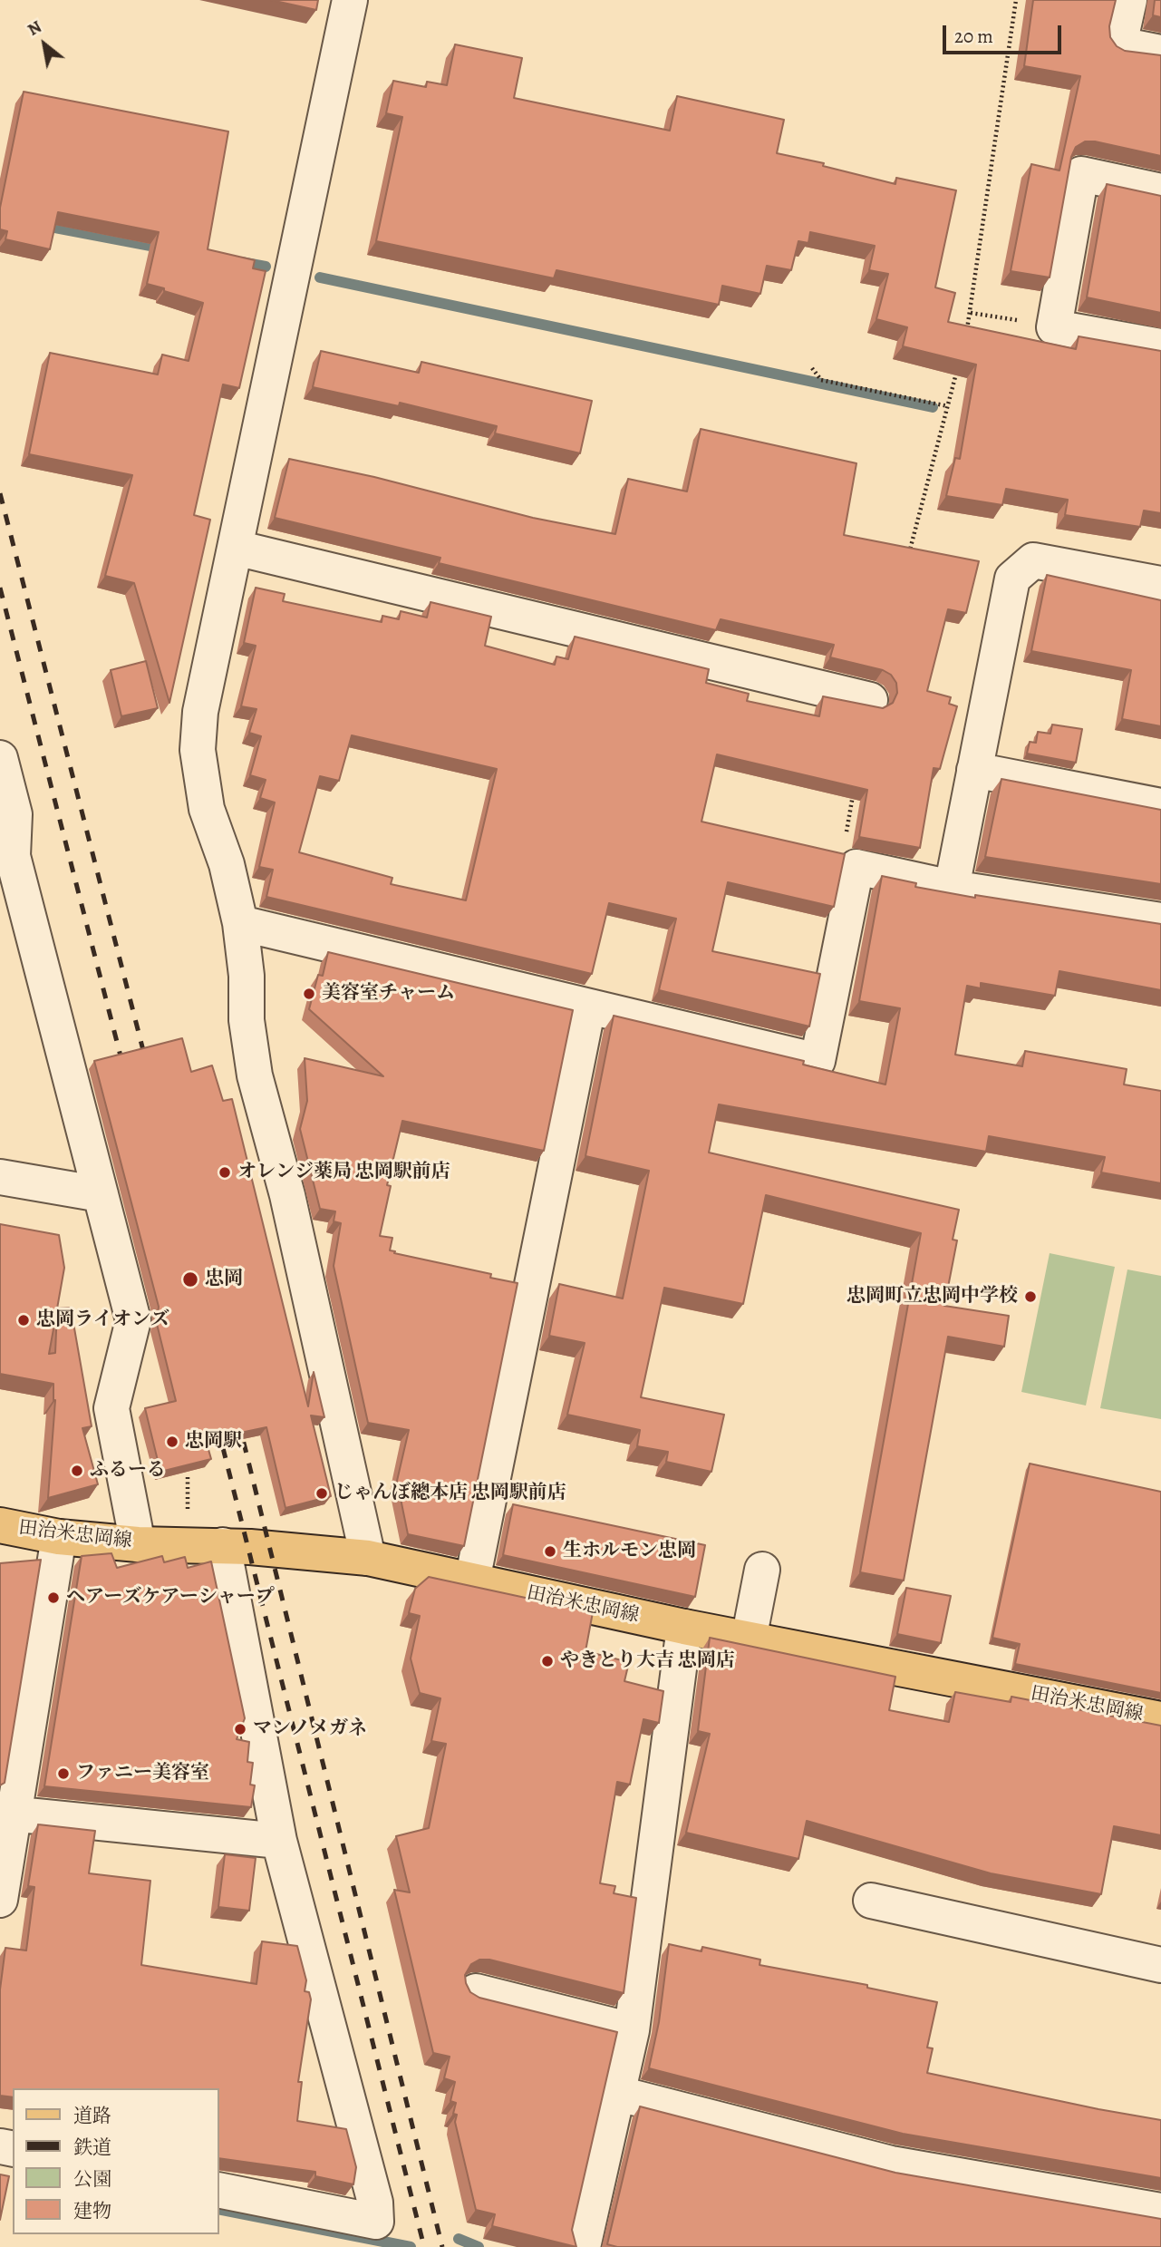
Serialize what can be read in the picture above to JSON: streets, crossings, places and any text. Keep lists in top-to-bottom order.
{
  "streets": {
    "main road": ["田治米忠岡線"]
  },
  "places": [
    "美容室チャーム",
    "オレンジ薬局 忠岡駅前店",
    "忠岡",
    "忠岡町立忠岡中学校",
    "忠岡ライオンズ",
    "忠岡駅",
    "ふるーる",
    "じゃんぼ總本店 忠岡駅前店",
    "生ホルモン忠岡",
    "ヘアーズケアーシャープ",
    "やきとり大吉 忠岡店",
    "マンノメガネ",
    "ファニー美容室"
  ],
  "legend": [
    "道路",
    "鉄道",
    "公園",
    "建物"
  ],
  "scale_bar": "20 m",
  "north": "top left"
}
